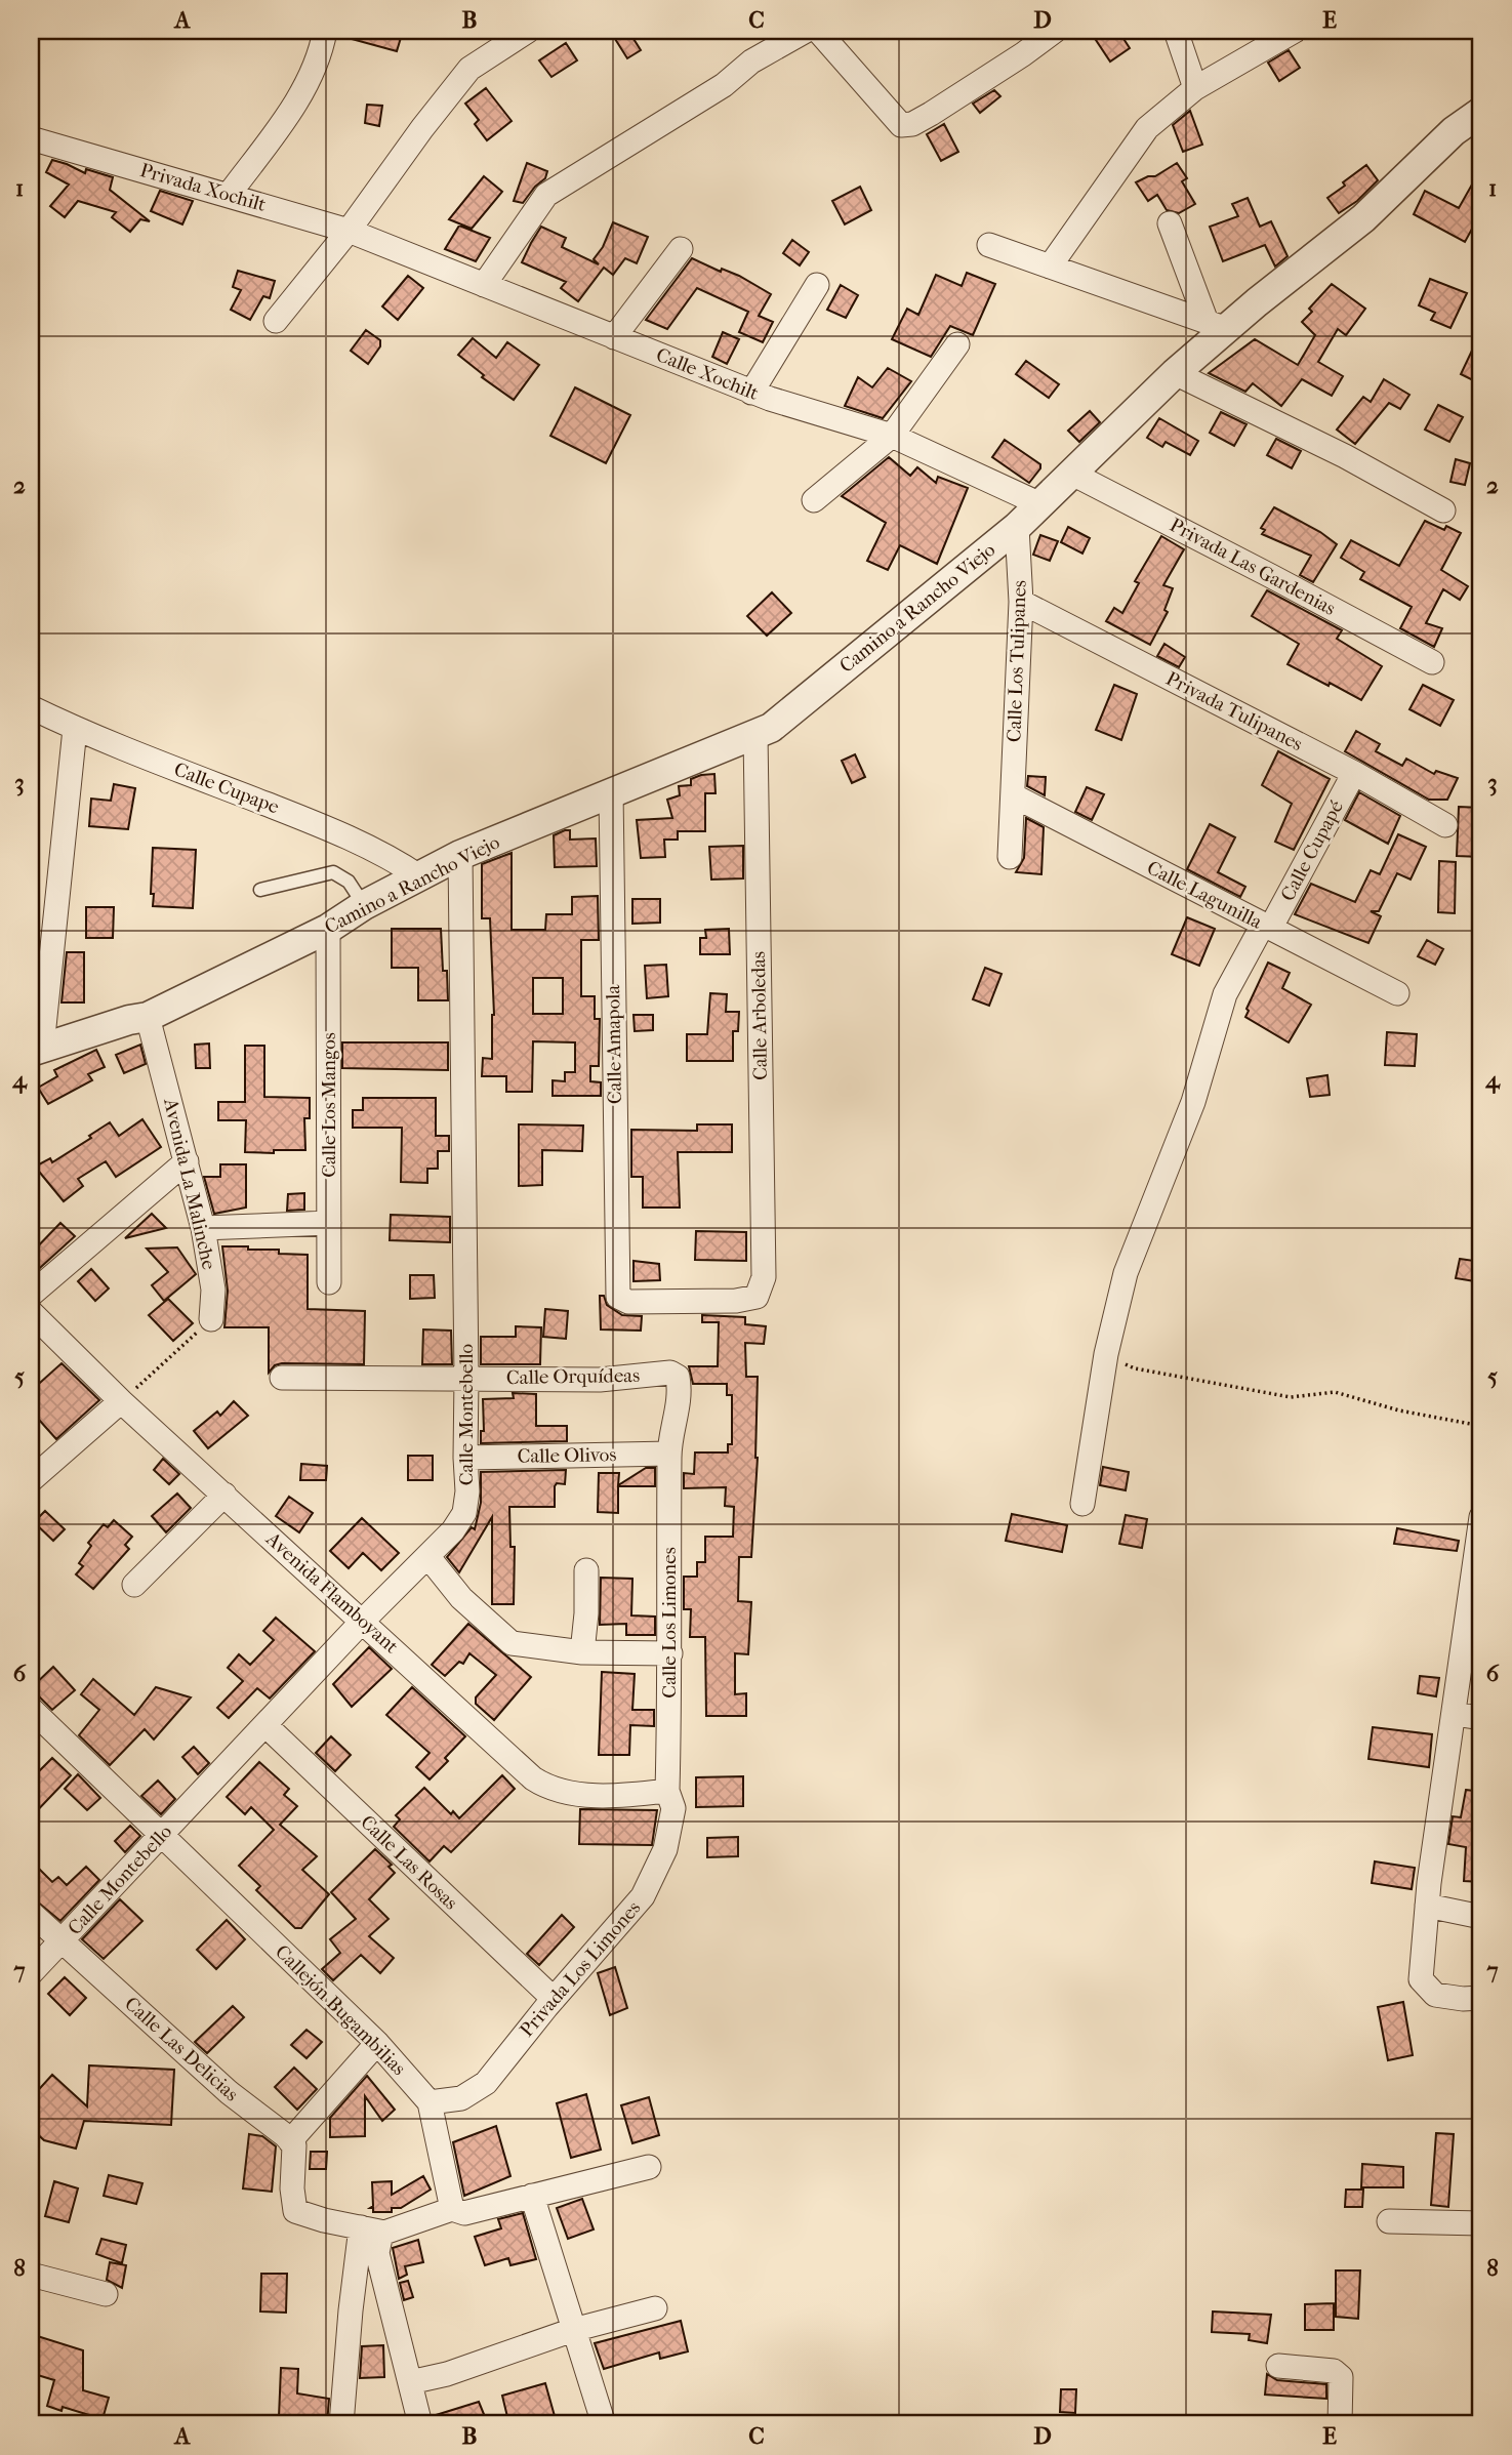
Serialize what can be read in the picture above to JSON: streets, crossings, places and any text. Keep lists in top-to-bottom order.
{
  "streets": {
    "street": [
      "Privada Xochilt",
      "Calle Xochilt",
      "Privada Las Gardenias",
      "Camino a Rancho Viejo",
      "Calle Los Tulipanes",
      "Privada Tulipanes",
      "Calle Cupape",
      "Calle Cupapé",
      "Calle Lagunilla",
      "Calle Arboledas",
      "Calle Amapola",
      "Calle Los Mangos",
      "Avenida La Malinche",
      "Calle Orquídeas",
      "Calle Montebello",
      "Calle Olivos",
      "Avenida Flamboyant",
      "Calle Los Limones",
      "Calle Las Rosas",
      "Privada Los Limones",
      "Callejón Bugambilias",
      "Calle Las Delicias"
    ]
  },
  "crossings": [
    ["Privada Xochilt", "Calle Xochilt"],
    ["Calle Xochilt", "Camino a Rancho Viejo"],
    ["Privada Las Gardenias", "Camino a Rancho Viejo"],
    ["Camino a Rancho Viejo", "Calle Los Tulipanes"],
    ["Camino a Rancho Viejo", "Calle Cupape"],
    ["Camino a Rancho Viejo", "Calle Arboledas"],
    ["Camino a Rancho Viejo", "Calle Amapola"],
    ["Camino a Rancho Viejo", "Calle Los Mangos"],
    ["Camino a Rancho Viejo", "Avenida La Malinche"],
    ["Camino a Rancho Viejo", "Calle Montebello"],
    ["Calle Los Tulipanes", "Privada Tulipanes"],
    ["Calle Los Tulipanes", "Calle Lagunilla"],
    ["Privada Tulipanes", "Calle Cupapé"],
    ["Calle Cupapé", "Calle Lagunilla"],
    ["Calle Arboledas", "Calle Amapola"],
    ["Calle Orquídeas", "Calle Montebello"],
    ["Calle Orquídeas", "Calle Los Limones"],
    ["Calle Montebello", "Calle Olivos"],
    ["Calle Montebello", "Avenida Flamboyant"],
    ["Calle Montebello", "Calle Las Rosas"],
    ["Calle Montebello", "Callejón Bugambilias"],
    ["Calle Montebello", "Calle Las Delicias"],
    ["Calle Olivos", "Calle Los Limones"],
    ["Avenida Flamboyant", "Calle Los Limones"],
    ["Avenida Flamboyant", "Privada Los Limones"],
    ["Calle Los Limones", "Privada Los Limones"],
    ["Calle Las Rosas", "Privada Los Limones"],
    ["Privada Los Limones", "Callejón Bugambilias"]
  ],
  "grid": {
    "columns": [
      "A",
      "B",
      "C",
      "D",
      "E"
    ],
    "rows": [
      "1",
      "2",
      "3",
      "4",
      "5",
      "6",
      "7",
      "8"
    ]
  }
}
